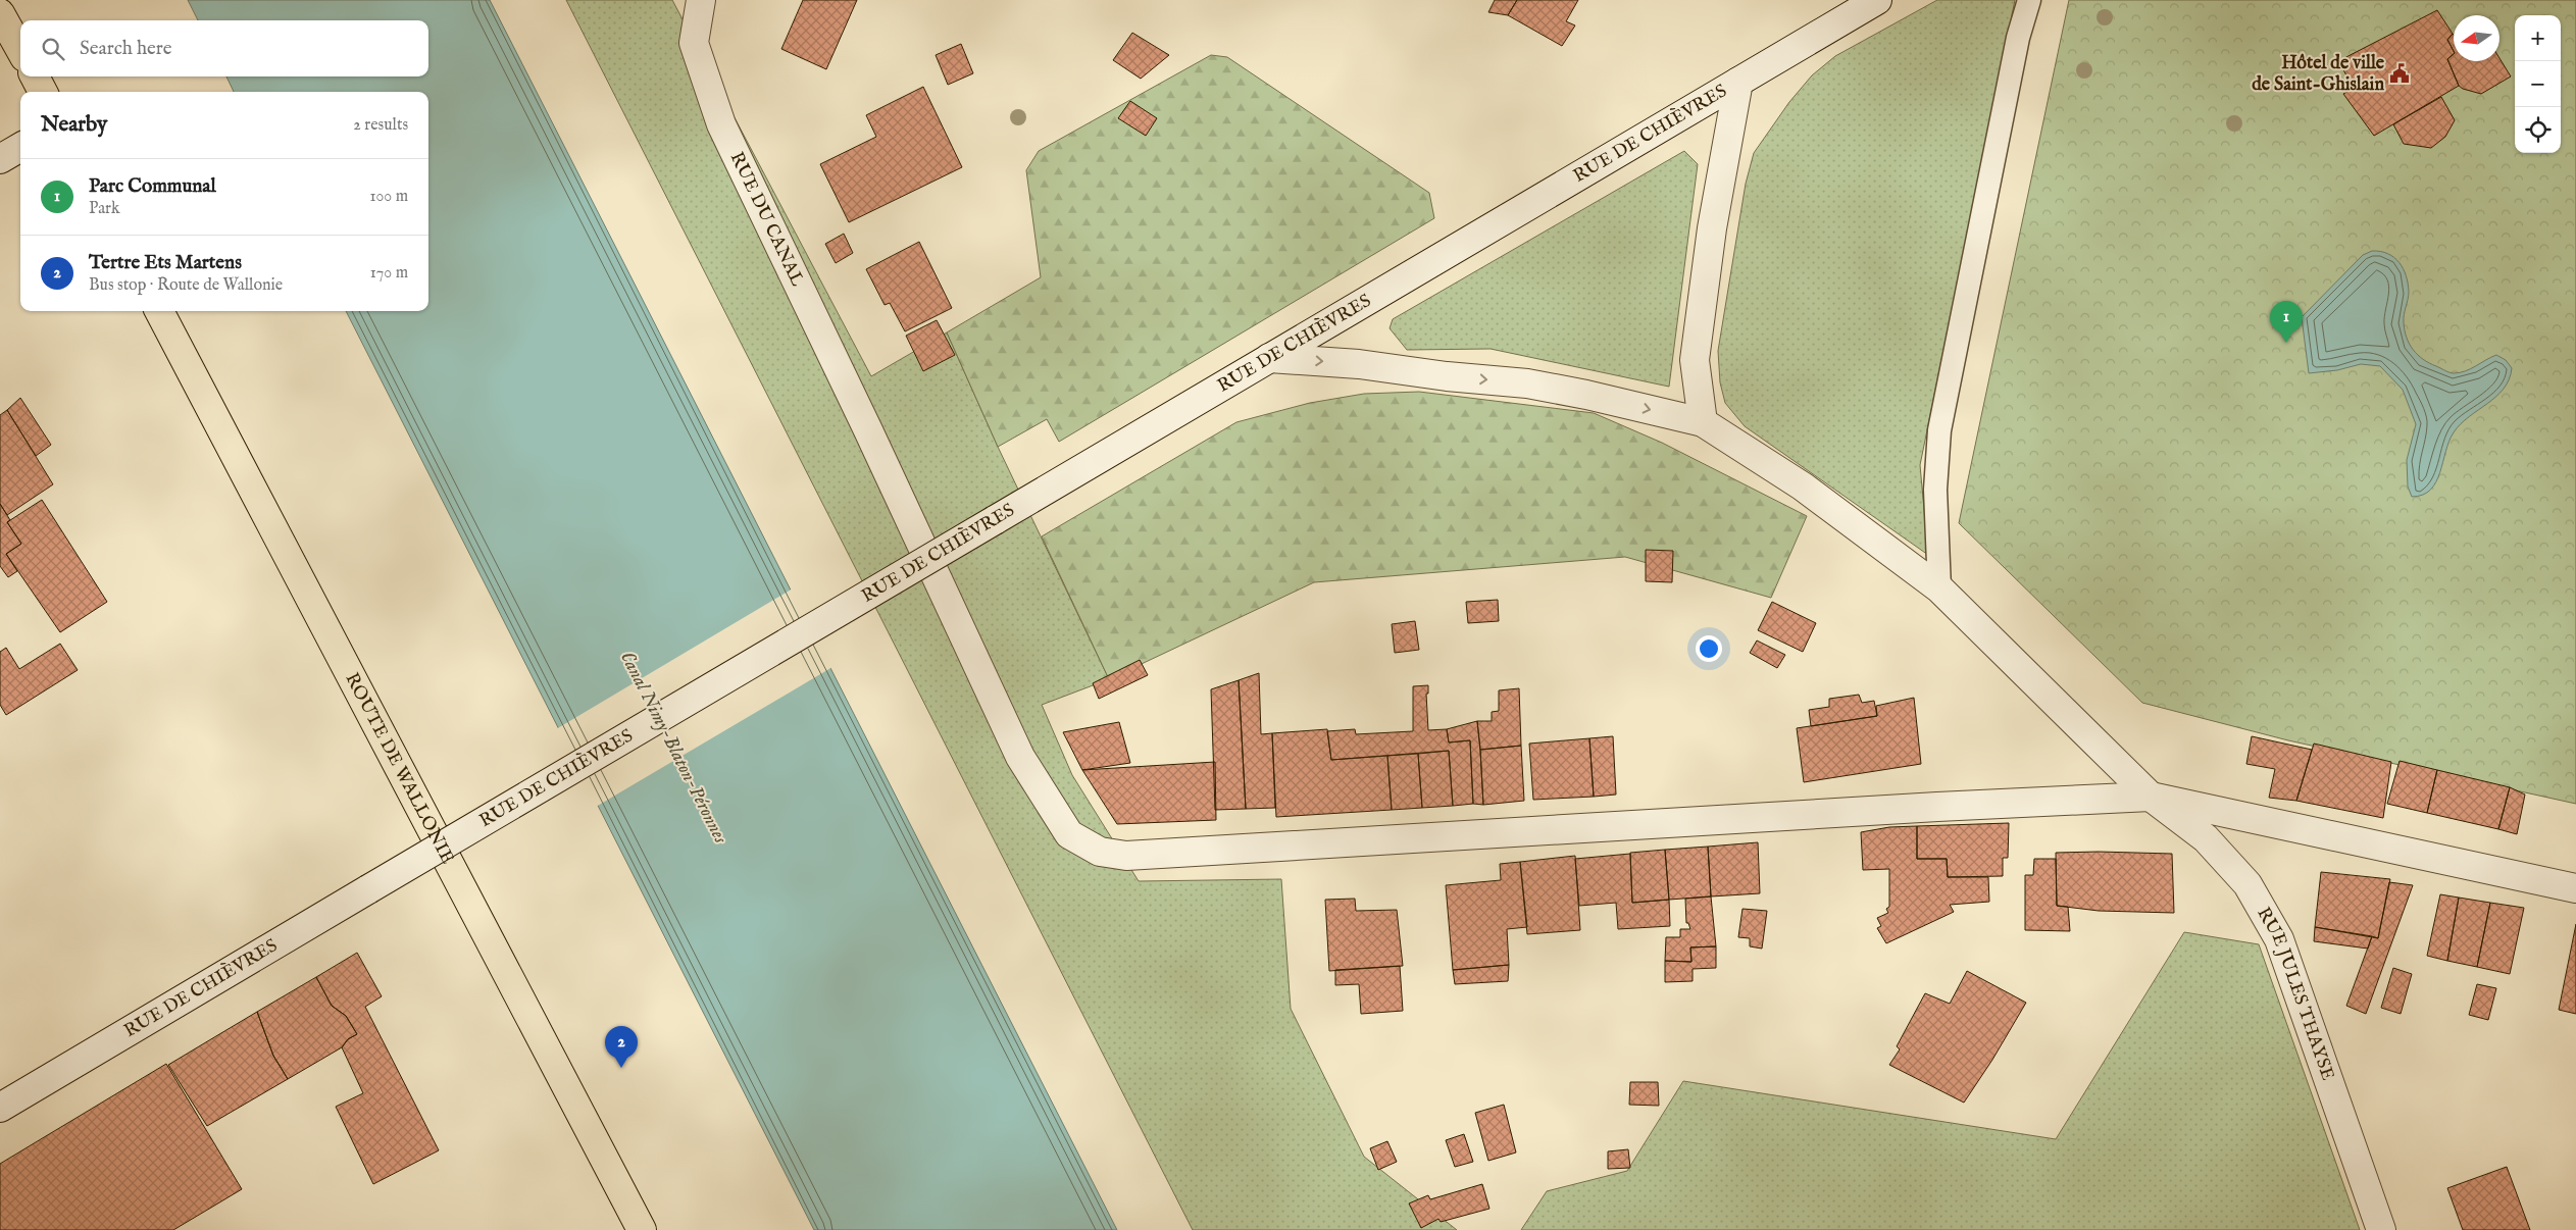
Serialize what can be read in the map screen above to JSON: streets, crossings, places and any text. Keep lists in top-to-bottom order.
{
  "streets": {
    "main road": ["ROUTE DE WALLONIE"],
    "street": ["RUE DE CHIÈVRES", "RUE DU CANAL", "RUE JULES THAYSE"]
  },
  "crossings": [
    ["RUE DE CHIÈVRES", "RUE JULES THAYSE"],
    ["RUE DU CANAL", "RUE JULES THAYSE"]
  ],
  "water": ["Canal Nimy-Blaton-Péronnes"],
  "places": {
    "public building": ["Hôtel de ville de Saint-Ghislain"]
  },
  "north": "left",
  "page": {
    "map_buttons": ["+", "−"],
    "search": "Search here",
    "heading": ["Nearby", "2 results"],
    "list": [
      {
        "mark": "1",
        "name": "Parc Communal",
        "note": "Park",
        "value": "100 m"
      },
      {
        "mark": "2",
        "name": "Tertre Ets Martens",
        "note": "Bus stop · Route de Wallonie",
        "value": "170 m"
      }
    ],
    "pins": ["1", "2"]
  }
}
